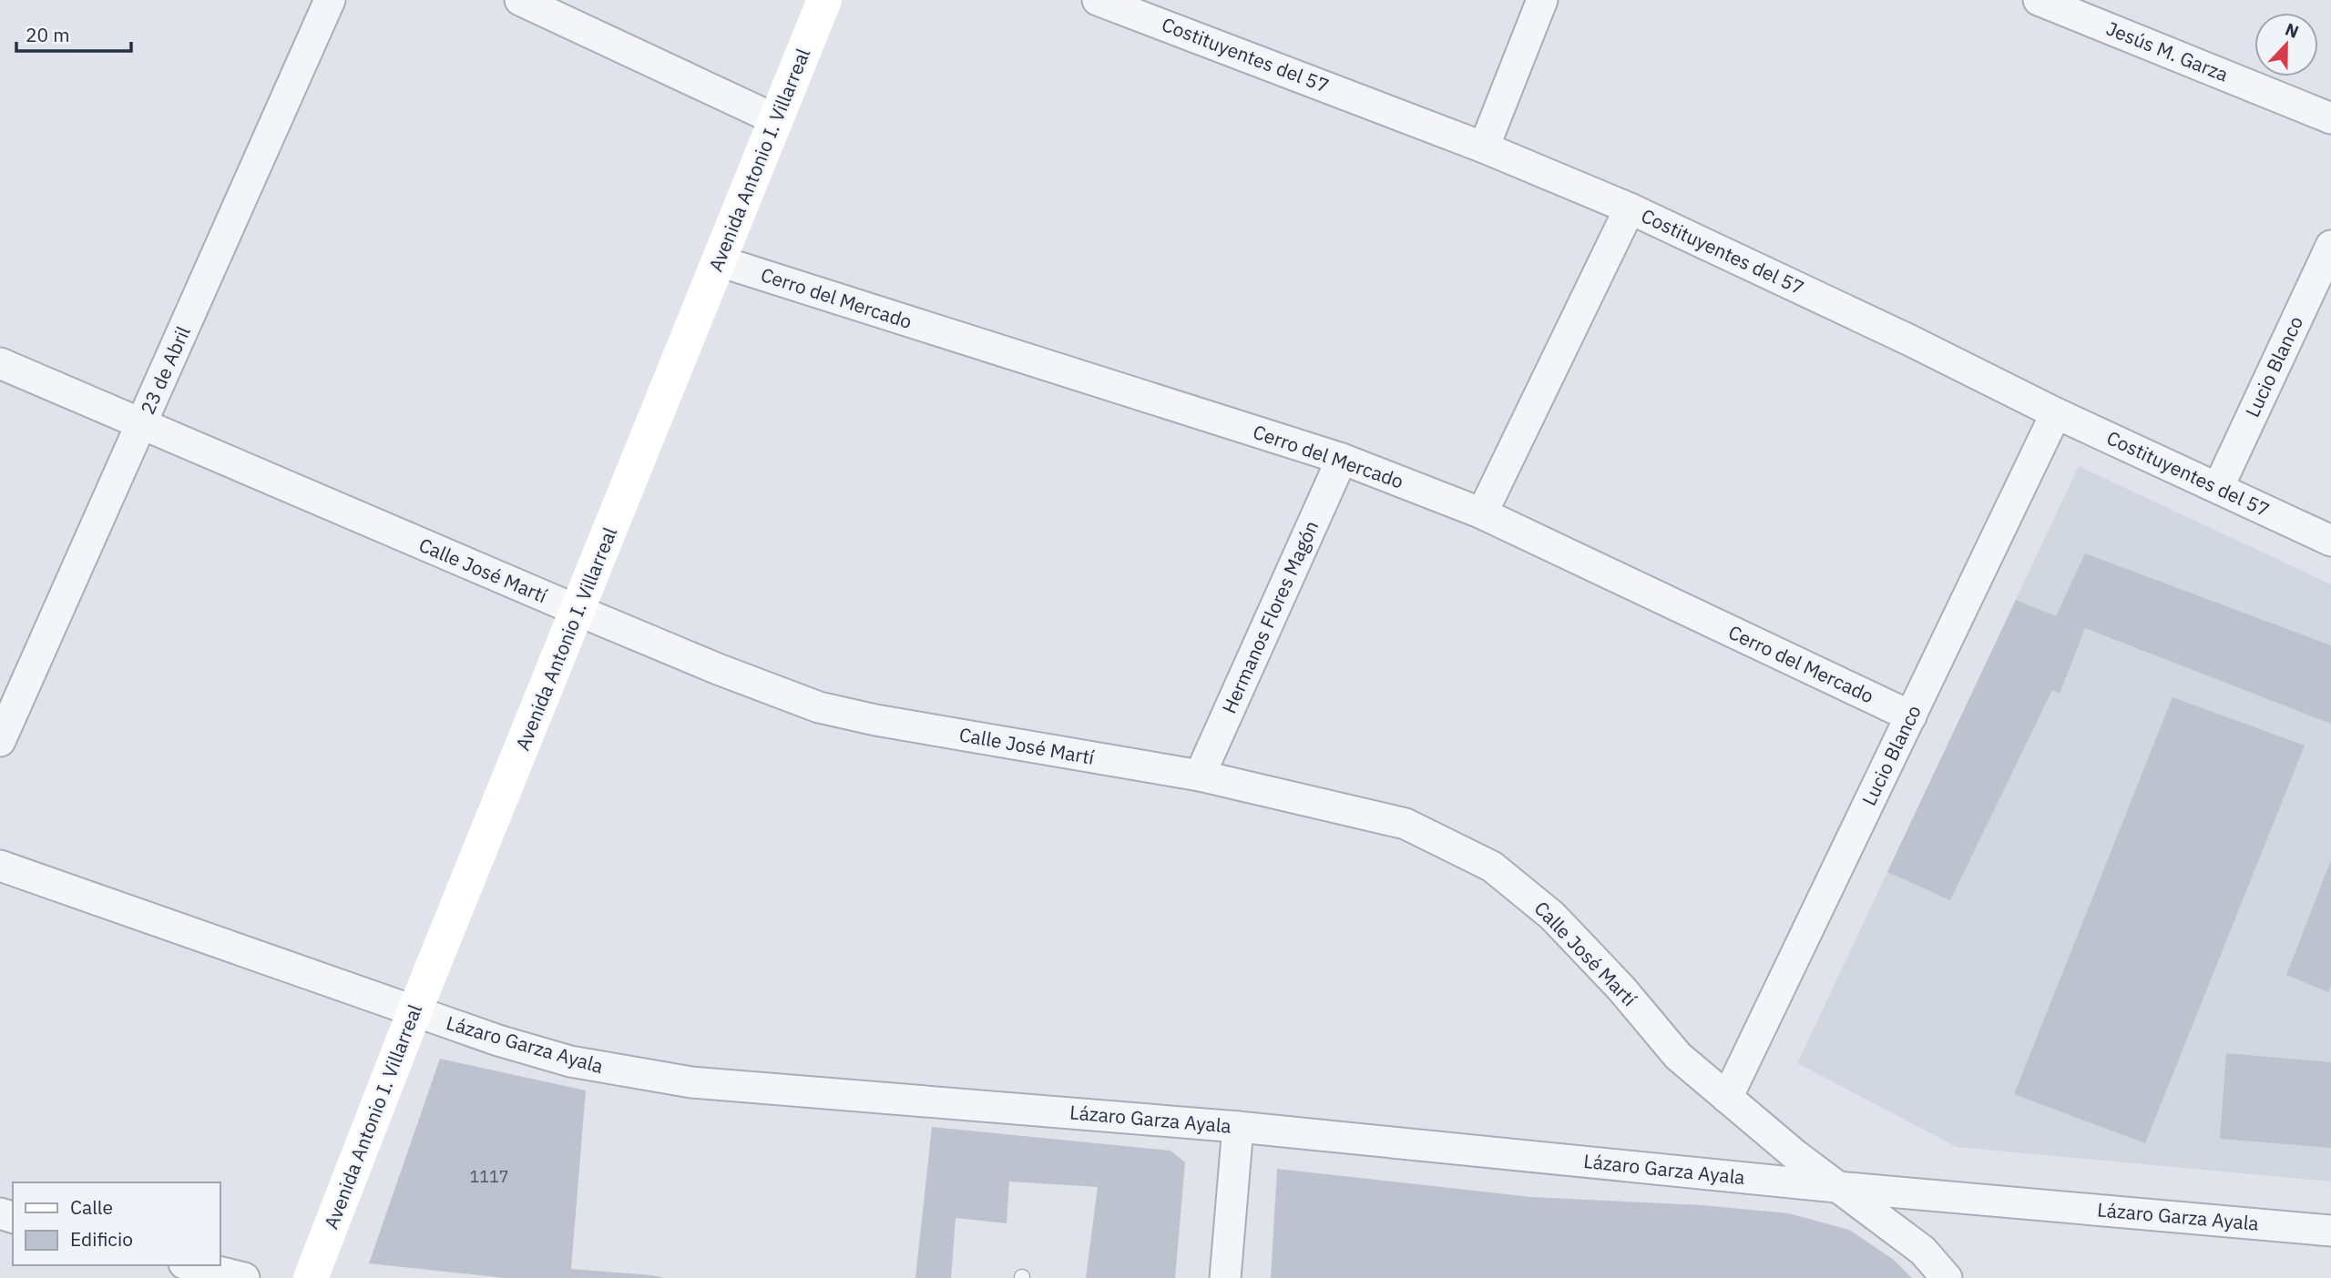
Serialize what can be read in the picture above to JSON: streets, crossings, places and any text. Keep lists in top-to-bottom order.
{
  "streets": {
    "street": [
      "Jesús M. Garza",
      "Costituyentes del 57",
      "Avenida Antonio I. Villarreal",
      "Cerro del Mercado",
      "Lucio Blanco",
      "23 de Abril",
      "Calle José Martí",
      "Hermanos Flores Magón",
      "Lázaro Garza Ayala"
    ]
  },
  "crossings": [
    ["Costituyentes del 57", "Lucio Blanco"],
    ["Avenida Antonio I. Villarreal", "Cerro del Mercado"],
    ["Avenida Antonio I. Villarreal", "Calle José Martí"],
    ["Avenida Antonio I. Villarreal", "Lázaro Garza Ayala"],
    ["Cerro del Mercado", "Lucio Blanco"],
    ["Cerro del Mercado", "Hermanos Flores Magón"],
    ["Lucio Blanco", "Calle José Martí"],
    ["23 de Abril", "Calle José Martí"],
    ["Calle José Martí", "Hermanos Flores Magón"],
    ["Calle José Martí", "Lázaro Garza Ayala"]
  ],
  "house_numbers": ["1117"],
  "legend": ["Calle", "Edificio"],
  "scale_bar": "20 m",
  "north": "top"
}
